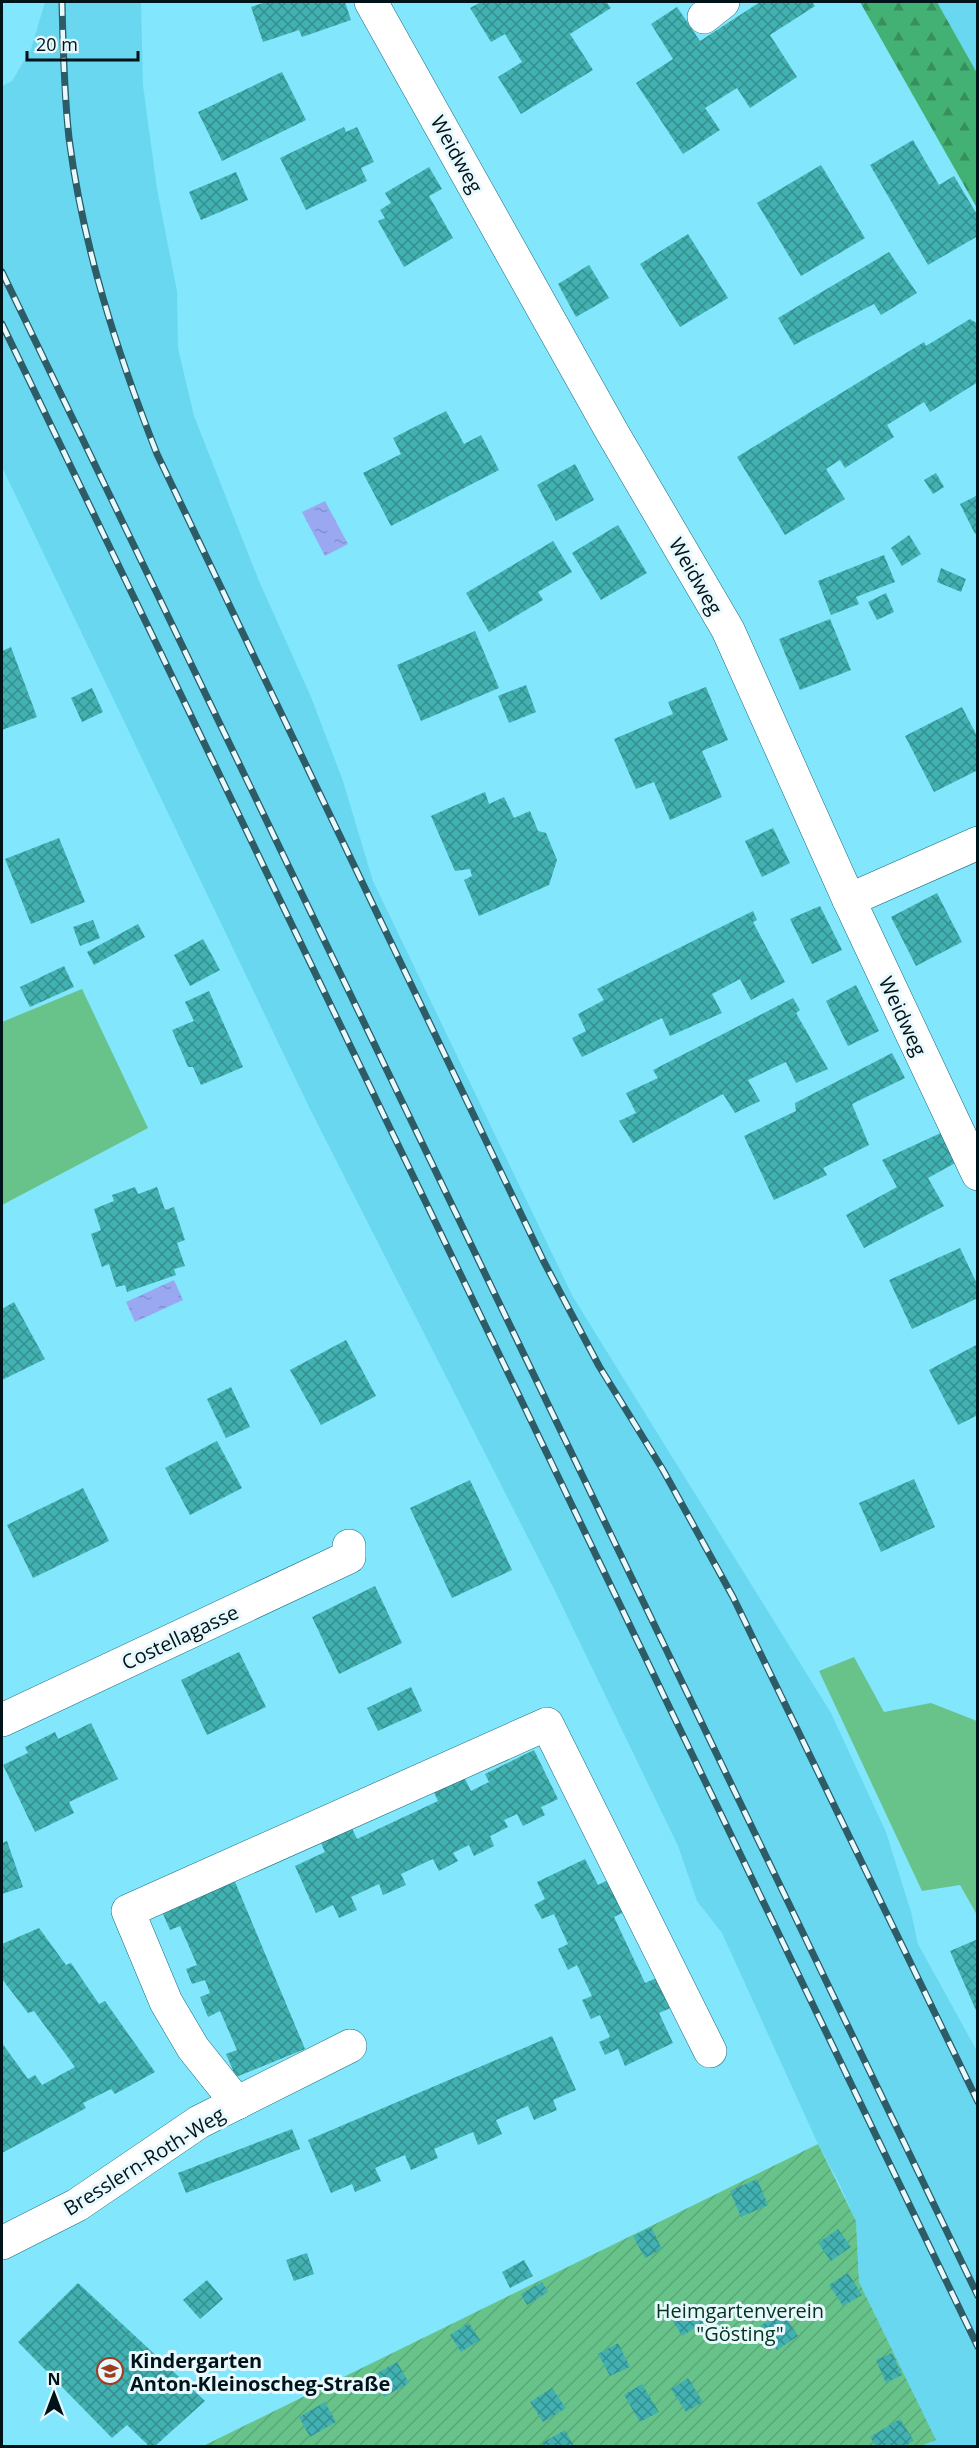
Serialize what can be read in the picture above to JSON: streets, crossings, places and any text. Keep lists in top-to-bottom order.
{
  "streets": {
    "street": ["Weidweg", "Costellagasse", "Bresslern-Roth-Weg"]
  },
  "parks": ["Heimgartenverein \"Gösting\""],
  "places": {
    "school or university": ["Kindergarten Anton-Kleinoscheg-Straße"]
  },
  "scale_bar": "20 m",
  "north": "top"
}
